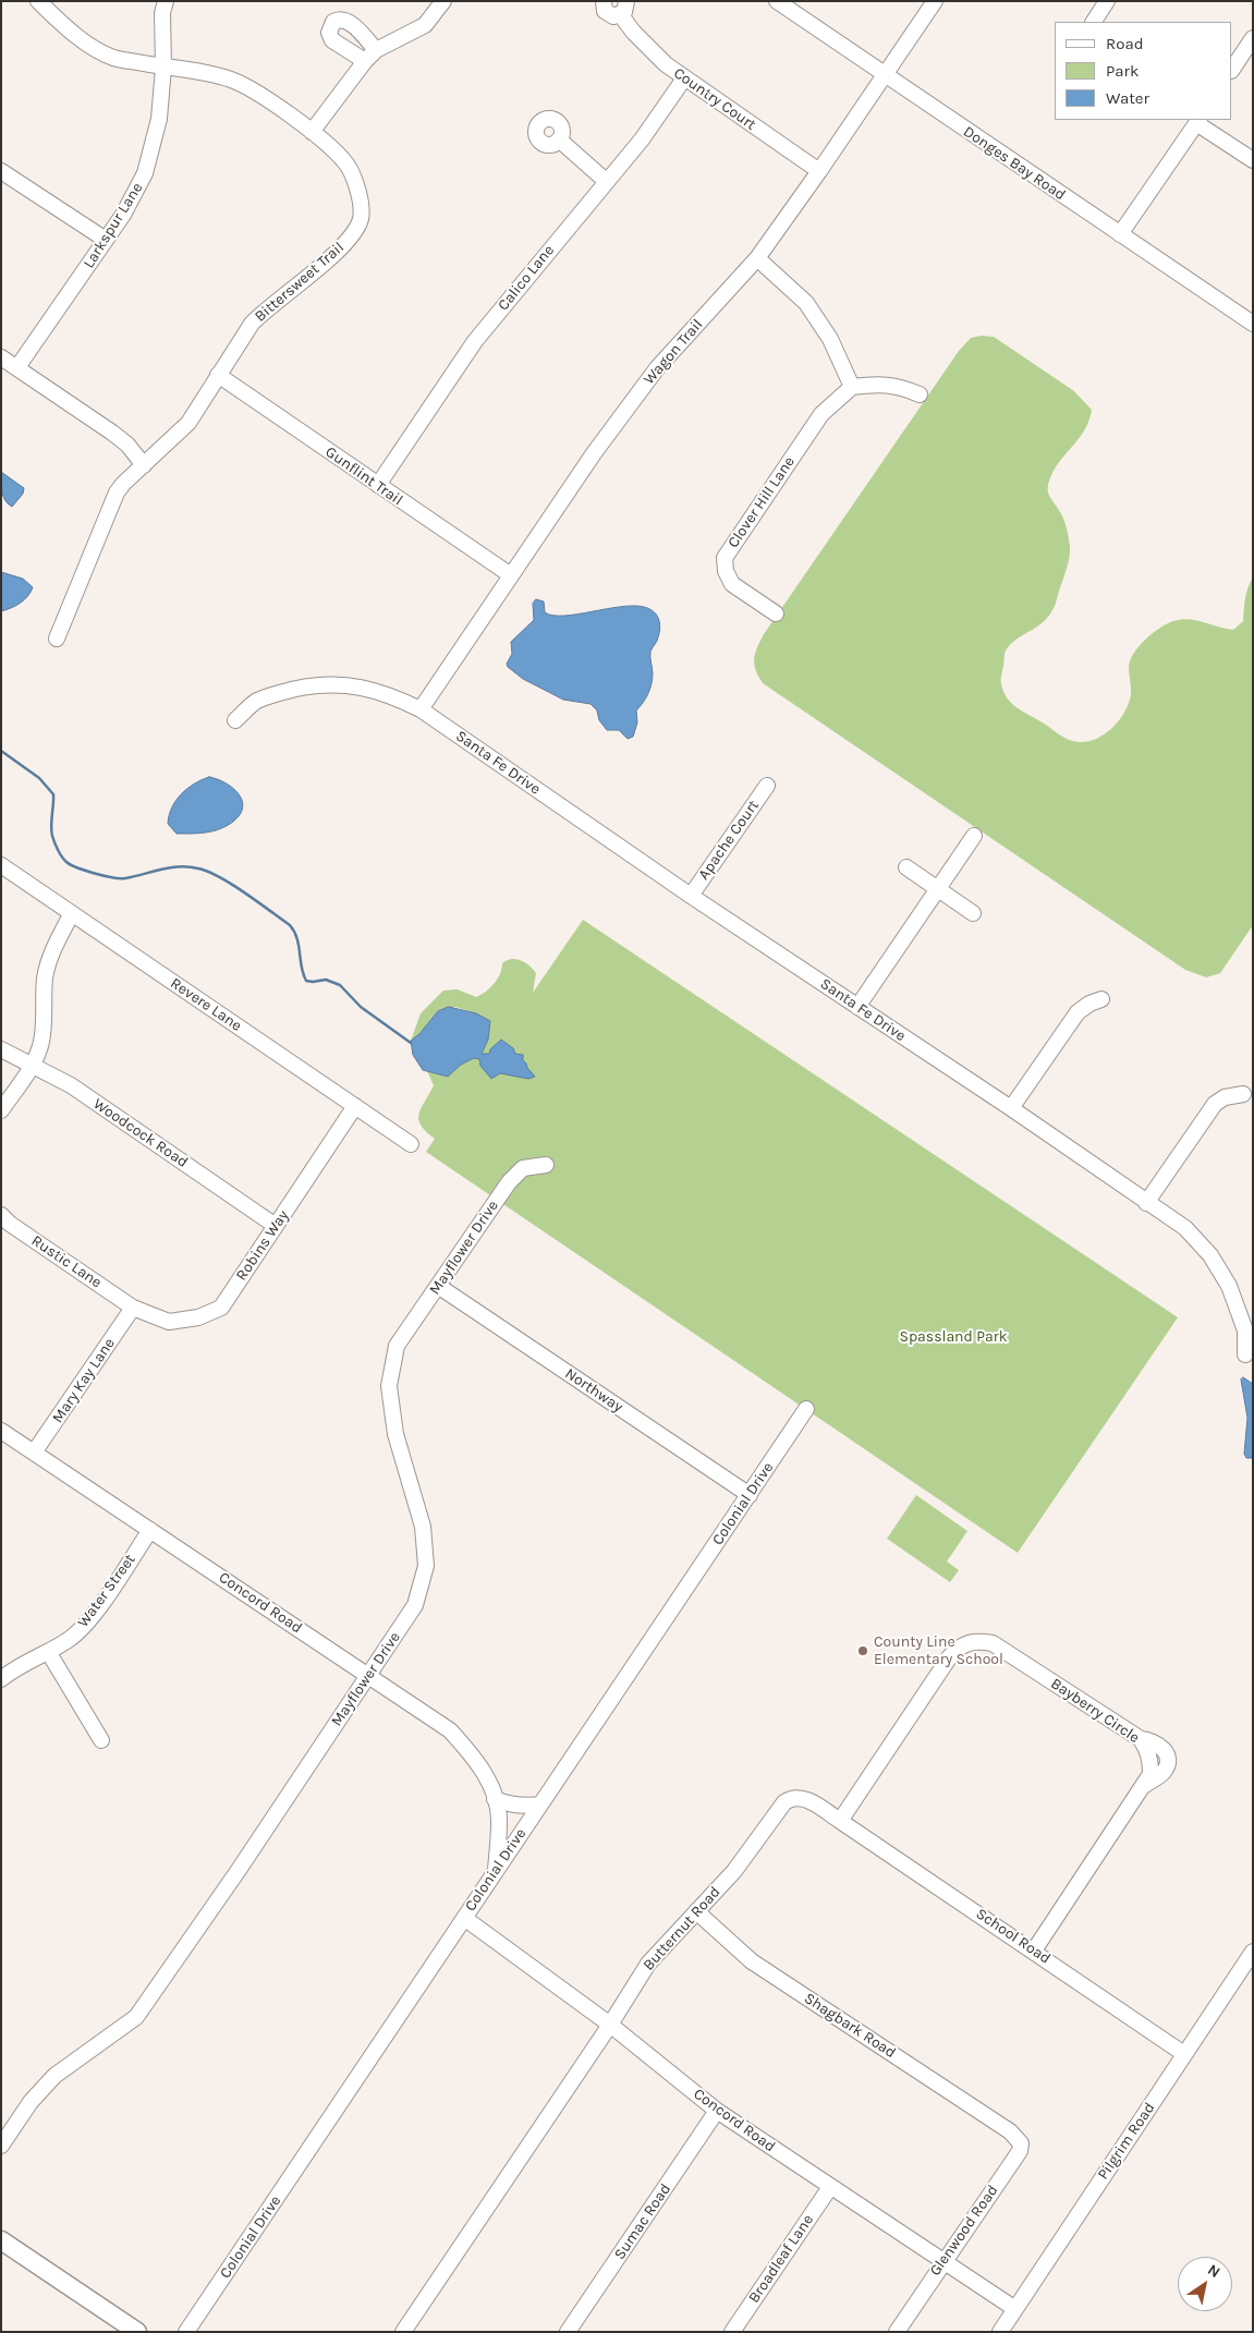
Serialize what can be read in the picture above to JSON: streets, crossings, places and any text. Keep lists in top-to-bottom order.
{
  "streets": {
    "street": [
      "Country Court",
      "Donges Bay Road",
      "Larkspur Lane",
      "Calico Lane",
      "Bittersweet Trail",
      "Wagon Trail",
      "Gunflint Trail",
      "Clover Hill Lane",
      "Santa Fe Drive",
      "Apache Court",
      "Revere Lane",
      "Woodcock Road",
      "Robins Way",
      "Mayflower Drive",
      "Rustic Lane",
      "Mary Kay Lane",
      "Northway",
      "Colonial Drive",
      "Water Street",
      "Concord Road",
      "Bayberry Circle",
      "Butternut Road",
      "School Road",
      "Shagbark Road",
      "Pilgrim Road",
      "Sumac Road",
      "Glenwood Road",
      "Broadleaf Lane"
    ]
  },
  "crossings": [
    ["Country Court", "Calico Lane"],
    ["Country Court", "Wagon Trail"],
    ["Donges Bay Road", "Wagon Trail"],
    ["Larkspur Lane", "Bittersweet Trail"],
    ["Calico Lane", "Gunflint Trail"],
    ["Bittersweet Trail", "Gunflint Trail"],
    ["Wagon Trail", "Gunflint Trail"],
    ["Wagon Trail", "Santa Fe Drive"],
    ["Santa Fe Drive", "Apache Court"],
    ["Revere Lane", "Robins Way"],
    ["Woodcock Road", "Robins Way"],
    ["Robins Way", "Rustic Lane"],
    ["Robins Way", "Mary Kay Lane"],
    ["Mayflower Drive", "Northway"],
    ["Mayflower Drive", "Concord Road"],
    ["Rustic Lane", "Mary Kay Lane"],
    ["Mary Kay Lane", "Concord Road"],
    ["Northway", "Colonial Drive"],
    ["Colonial Drive", "Concord Road"],
    ["Water Street", "Concord Road"],
    ["Concord Road", "Butternut Road"],
    ["Concord Road", "Pilgrim Road"],
    ["Concord Road", "Sumac Road"],
    ["Concord Road", "Glenwood Road"],
    ["Concord Road", "Broadleaf Lane"],
    ["Bayberry Circle", "Butternut Road"],
    ["Bayberry Circle", "School Road"],
    ["Butternut Road", "School Road"],
    ["Butternut Road", "Shagbark Road"],
    ["School Road", "Pilgrim Road"],
    ["Shagbark Road", "Glenwood Road"]
  ],
  "parks": ["Spassland Park"],
  "places": ["County Line Elementary School"],
  "legend": ["Road", "Park", "Water"],
  "north": "top right"
}
